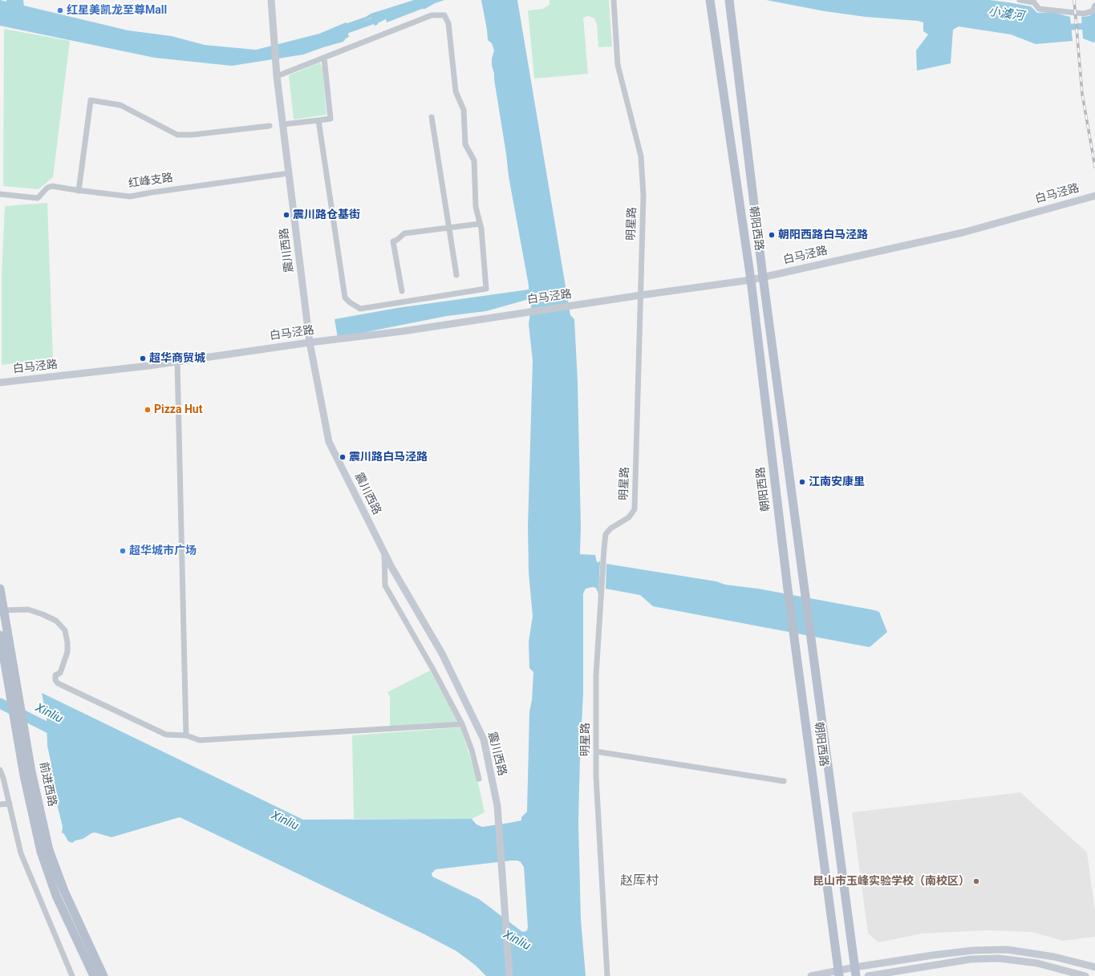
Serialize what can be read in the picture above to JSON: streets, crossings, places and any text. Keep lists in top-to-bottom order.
{
  "streets": {
    "main road": [
      "白马泾路",
      "朝阳西路",
      "震川西路",
      "前进西路"
    ],
    "street": ["红峰支路", "明星路"]
  },
  "crossings": [
    ["红峰支路", "震川西路"],
    ["白马泾路", "明星路"],
    ["白马泾路", "朝阳西路"],
    ["白马泾路", "震川西路"]
  ],
  "districts": ["赵厍村"],
  "water": ["小澞河", "Xinliu"],
  "places": [
    "红星美凯龙至尊Mall",
    "震川路仓基街",
    "朝阳西路白马泾路",
    "超华商贸城",
    "Pizza Hut",
    "震川路白马泾路",
    "江南安康里",
    "超华城市广场",
    "昆山市玉峰实验学校（南校区）"
  ]
}
